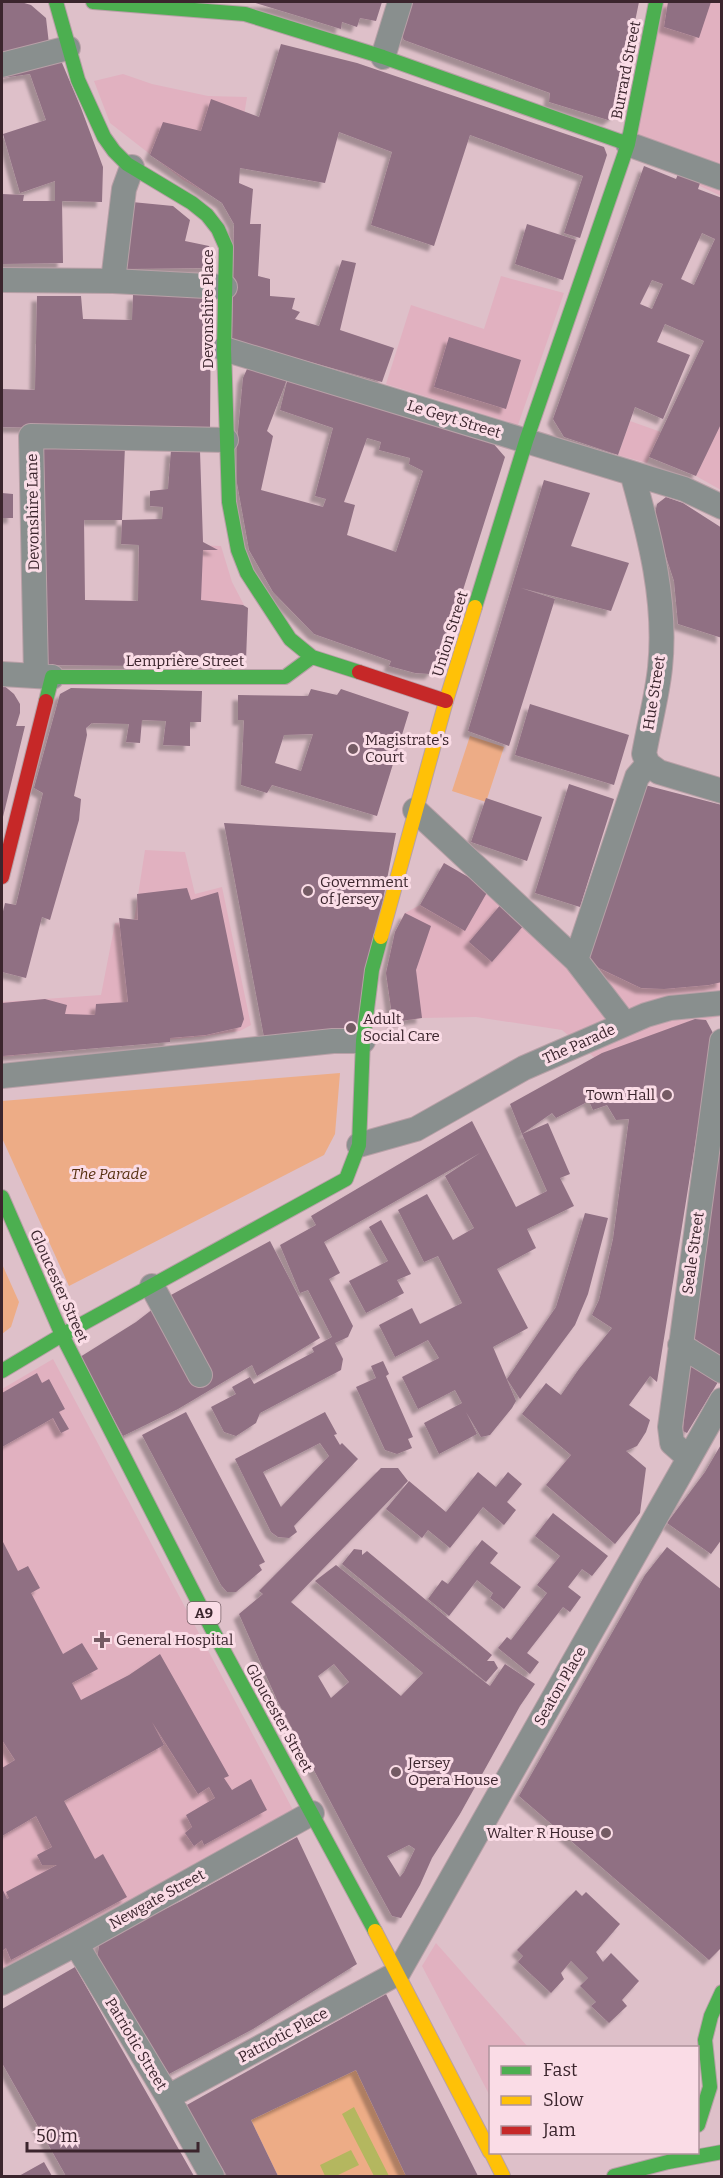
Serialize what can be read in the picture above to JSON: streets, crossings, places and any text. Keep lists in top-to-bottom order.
{
  "streets": {
    "main road": [
      "Burrard Street",
      "Devonshire Place",
      "Union Street",
      "Lemprière Street",
      "Gloucester Street",
      "A9"
    ],
    "street": [
      "Le Geyt Street",
      "Devonshire Lane",
      "Hue Street",
      "The Parade",
      "Seale Street",
      "Seaton Place",
      "Newgate Street",
      "Patriotic Place",
      "Patriotic Street"
    ]
  },
  "crossings": [
    ["Burrard Street", "Union Street"],
    ["Devonshire Place", "Le Geyt Street"],
    ["Devonshire Place", "Devonshire Lane"],
    ["Devonshire Place", "Lemprière Street"],
    ["Le Geyt Street", "Union Street"],
    ["Le Geyt Street", "Hue Street"],
    ["Devonshire Lane", "Lemprière Street"],
    ["Union Street", "The Parade"],
    ["Seale Street", "Seaton Place"],
    ["Gloucester Street", "Seaton Place"],
    ["Gloucester Street", "Newgate Street"],
    ["Gloucester Street", "Patriotic Place"],
    ["Seaton Place", "Patriotic Place"],
    ["Newgate Street", "Patriotic Street"],
    ["Patriotic Place", "Patriotic Street"]
  ],
  "parks": ["The Parade"],
  "places": {
    "other": [
      "Magistrate's Court",
      "Government of Jersey",
      "Adult Social Care",
      "Town Hall",
      "Jersey Opera House",
      "Walter R House"
    ],
    "health": ["General Hospital"]
  },
  "legend": ["Fast", "Slow", "Jam"],
  "scale_bar": "50 m"
}
